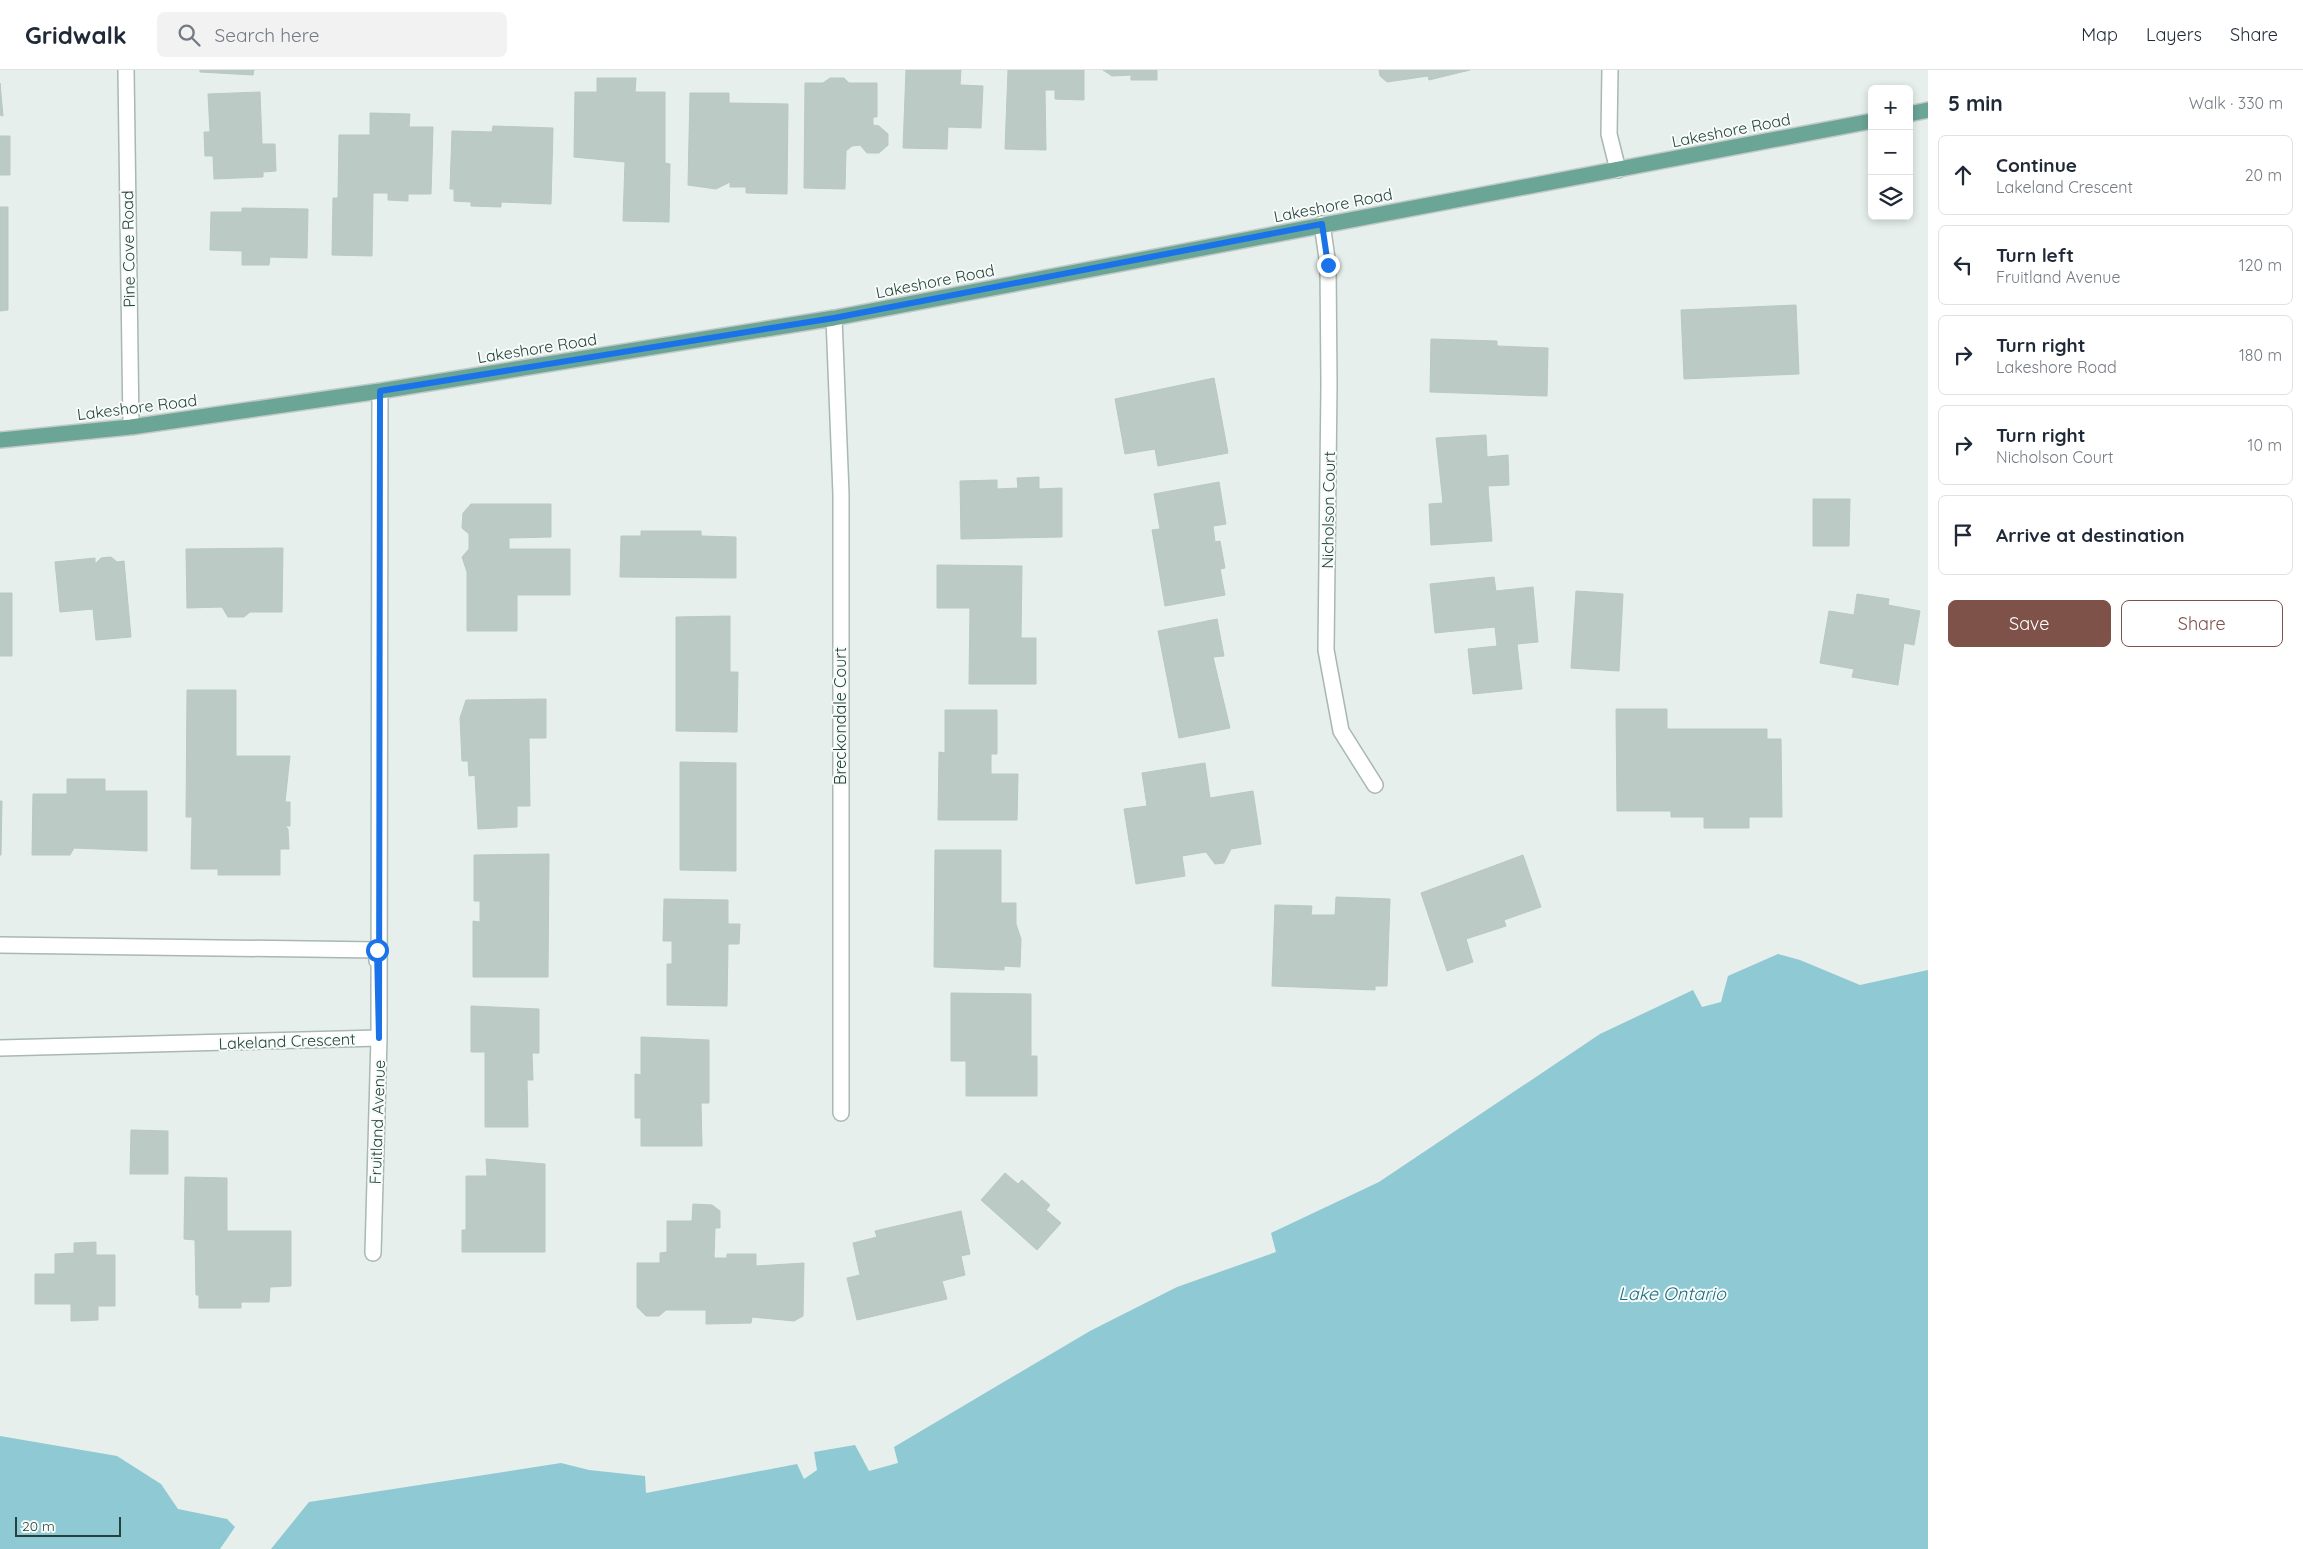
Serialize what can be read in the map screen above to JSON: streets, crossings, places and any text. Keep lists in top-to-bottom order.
{
  "streets": {
    "main road": ["Lakeshore Road"],
    "street": [
      "Pine Cove Road",
      "Nicholson Court",
      "Breckondale Court",
      "Lakeland Crescent",
      "Fruitland Avenue"
    ]
  },
  "crossings": [
    ["Lakeshore Road", "Pine Cove Road"],
    ["Lakeshore Road", "Nicholson Court"],
    ["Lakeshore Road", "Breckondale Court"],
    ["Lakeshore Road", "Fruitland Avenue"],
    ["Lakeland Crescent", "Fruitland Avenue"]
  ],
  "water": ["Lake Ontario"],
  "scale_bar": "20 m",
  "page": {
    "header": "Gridwalk",
    "search": "Search here",
    "nav": ["Map", "Layers", "Share"],
    "heading": ["5 min", "Walk · 330 m"],
    "map_buttons": ["+", "−"],
    "list": [
      ["Continue", "Lakeland Crescent", "20 m"],
      ["Turn left", "Fruitland Avenue", "120 m"],
      ["Turn right", "Lakeshore Road", "180 m"],
      ["Turn right", "Nicholson Court", "10 m"],
      "Arrive at destination"
    ],
    "buttons": ["Save", "Share"],
    "scale": "20 m"
  }
}
